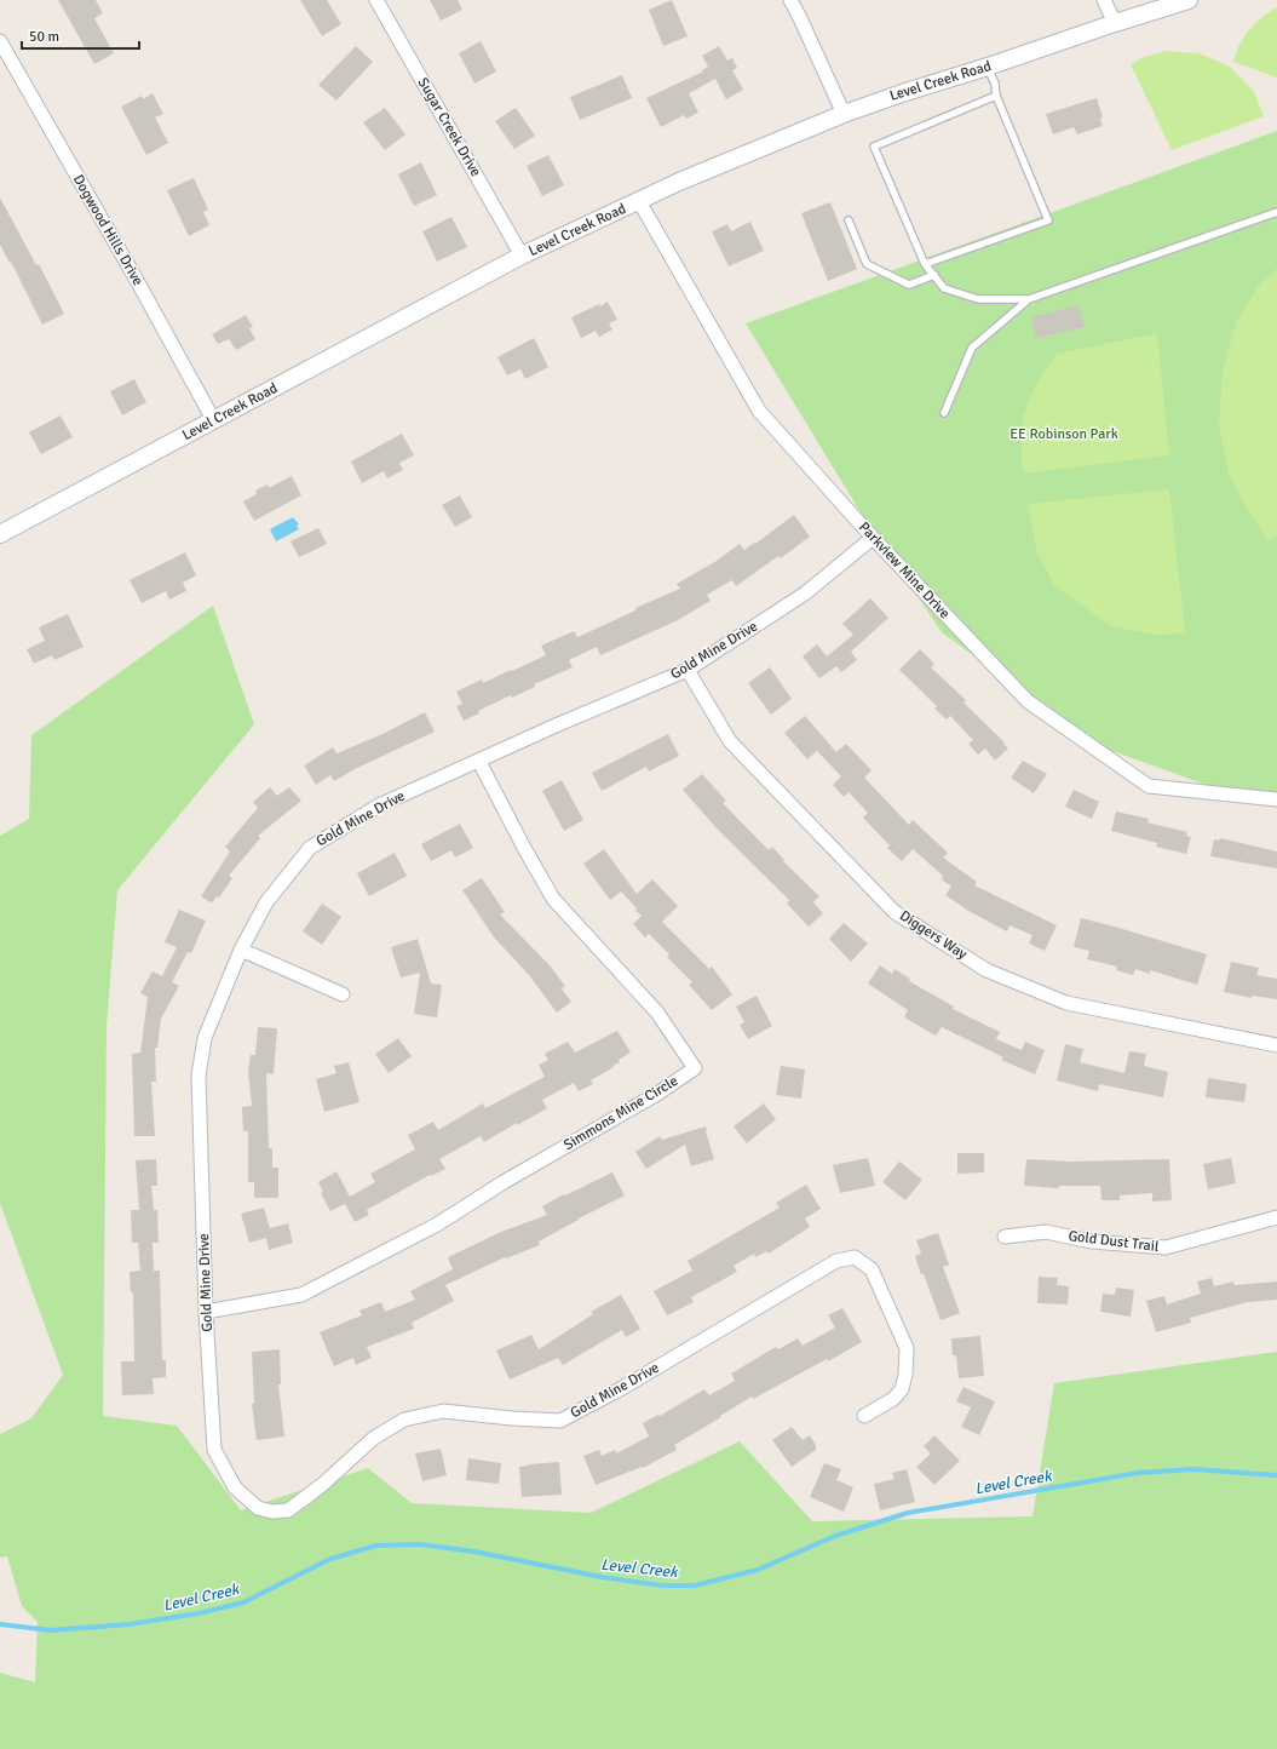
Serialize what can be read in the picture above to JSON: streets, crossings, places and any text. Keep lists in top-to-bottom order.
{
  "streets": {
    "street": [
      "Level Creek Road",
      "Sugar Creek Drive",
      "Dogwood Hills Drive",
      "Parkview Mine Drive",
      "Gold Mine Drive",
      "Diggers Way",
      "Simmons Mine Circle",
      "Gold Dust Trail"
    ]
  },
  "crossings": [
    ["Level Creek Road", "Sugar Creek Drive"],
    ["Level Creek Road", "Dogwood Hills Drive"],
    ["Level Creek Road", "Parkview Mine Drive"],
    ["Parkview Mine Drive", "Gold Mine Drive"],
    ["Gold Mine Drive", "Diggers Way"],
    ["Gold Mine Drive", "Simmons Mine Circle"]
  ],
  "water": ["Level Creek"],
  "parks": ["EE Robinson Park"],
  "scale_bar": "50 m"
}
